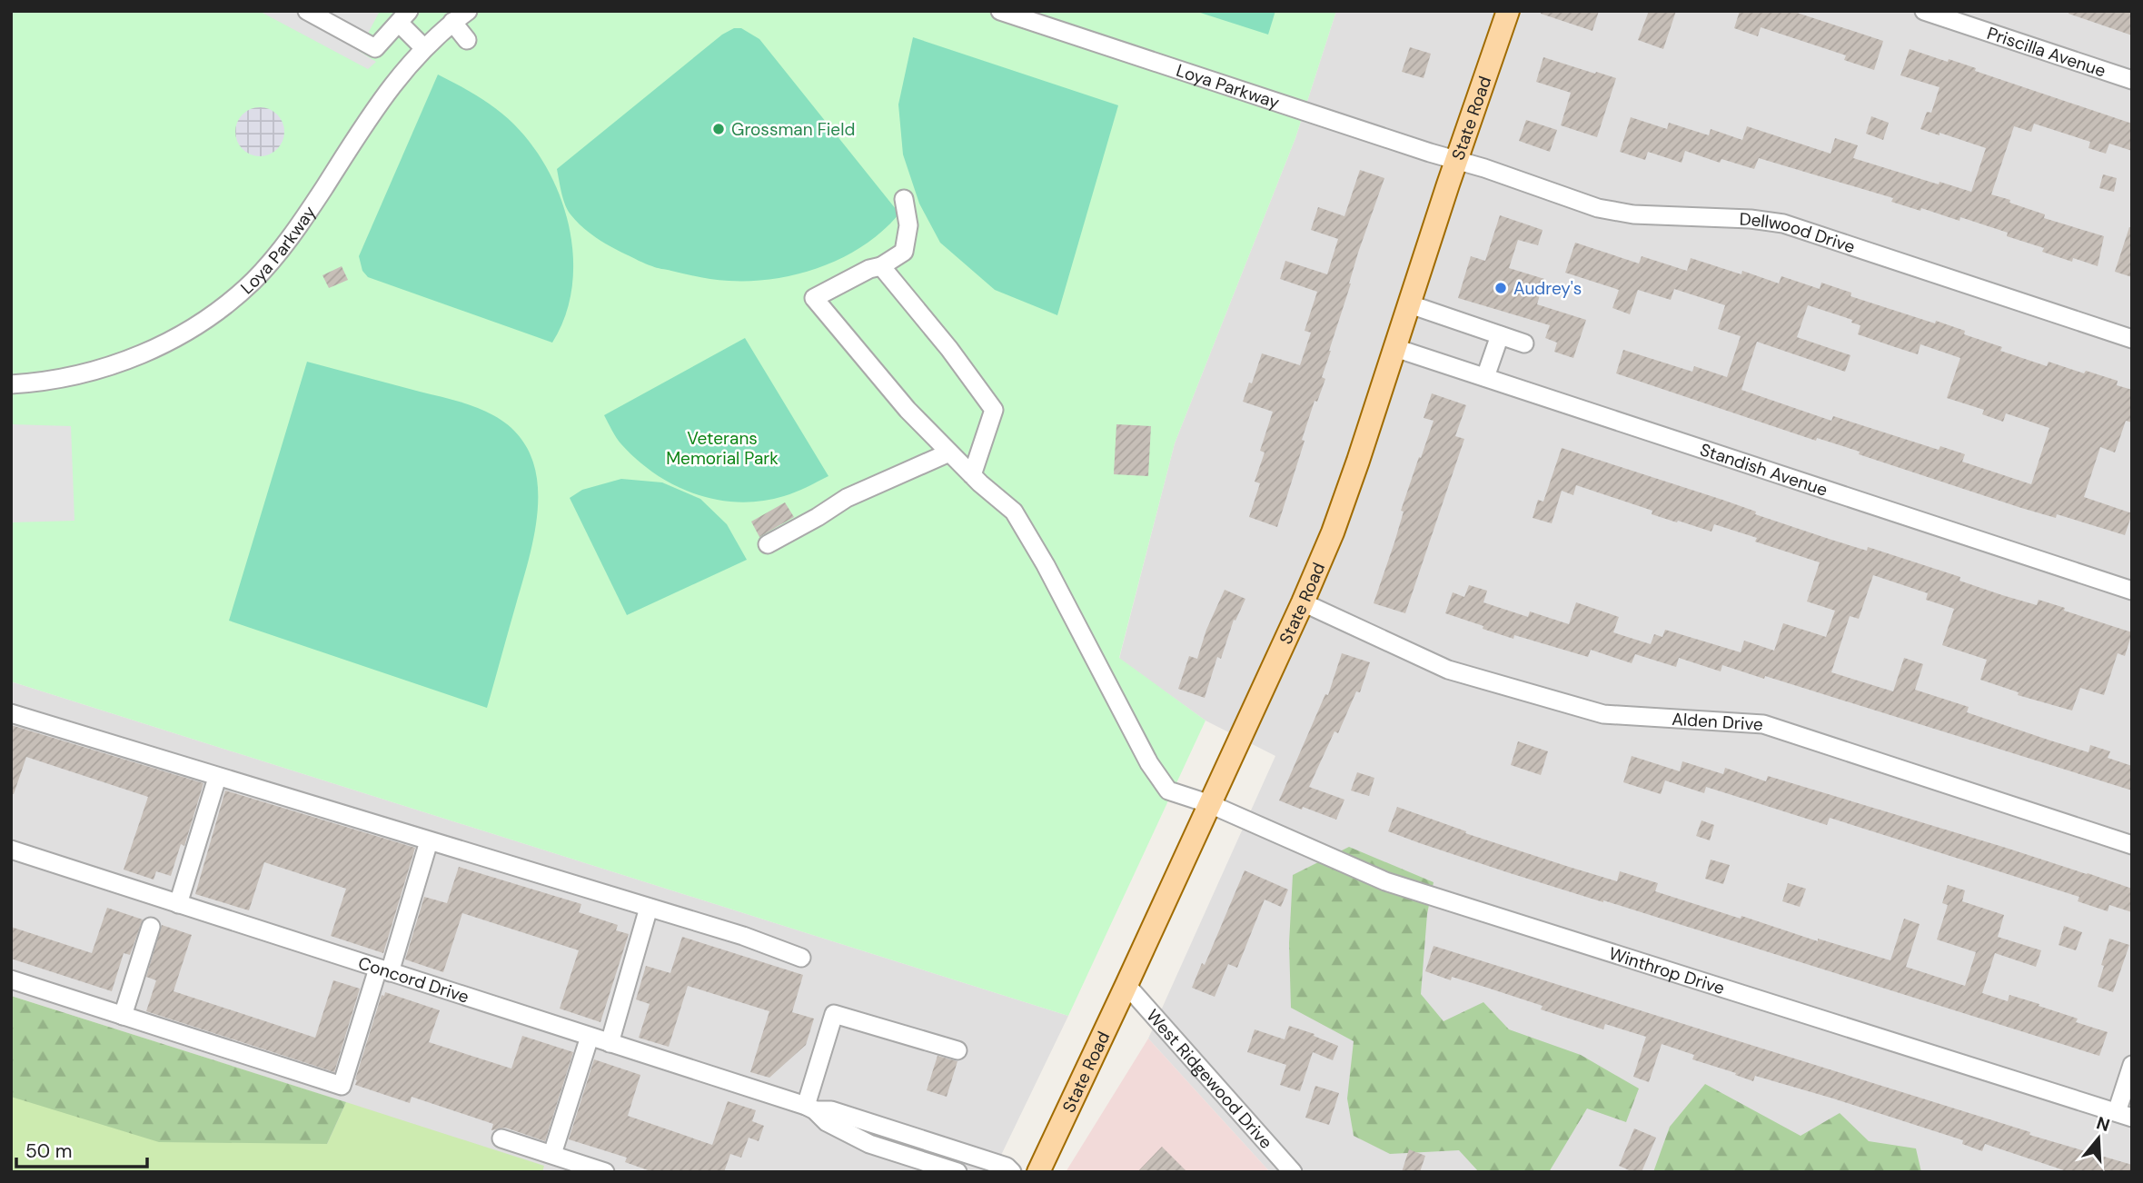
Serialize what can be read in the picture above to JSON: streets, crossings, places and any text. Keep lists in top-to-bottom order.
{
  "streets": {
    "main road": ["State Road"],
    "street": [
      "Priscilla Avenue",
      "Loya Parkway",
      "Dellwood Drive",
      "Standish Avenue",
      "Alden Drive",
      "Winthrop Drive",
      "Concord Drive",
      "West Ridgewood Drive"
    ]
  },
  "crossings": [
    ["Loya Parkway", "State Road"],
    ["Loya Parkway", "Dellwood Drive"],
    ["State Road", "Dellwood Drive"],
    ["State Road", "Standish Avenue"],
    ["State Road", "Alden Drive"],
    ["State Road", "Winthrop Drive"],
    ["State Road", "West Ridgewood Drive"]
  ],
  "parks": ["Veterans Memorial Park"],
  "places": ["Grossman Field", "Audrey's"],
  "scale_bar": "50 m",
  "north": "top"
}
